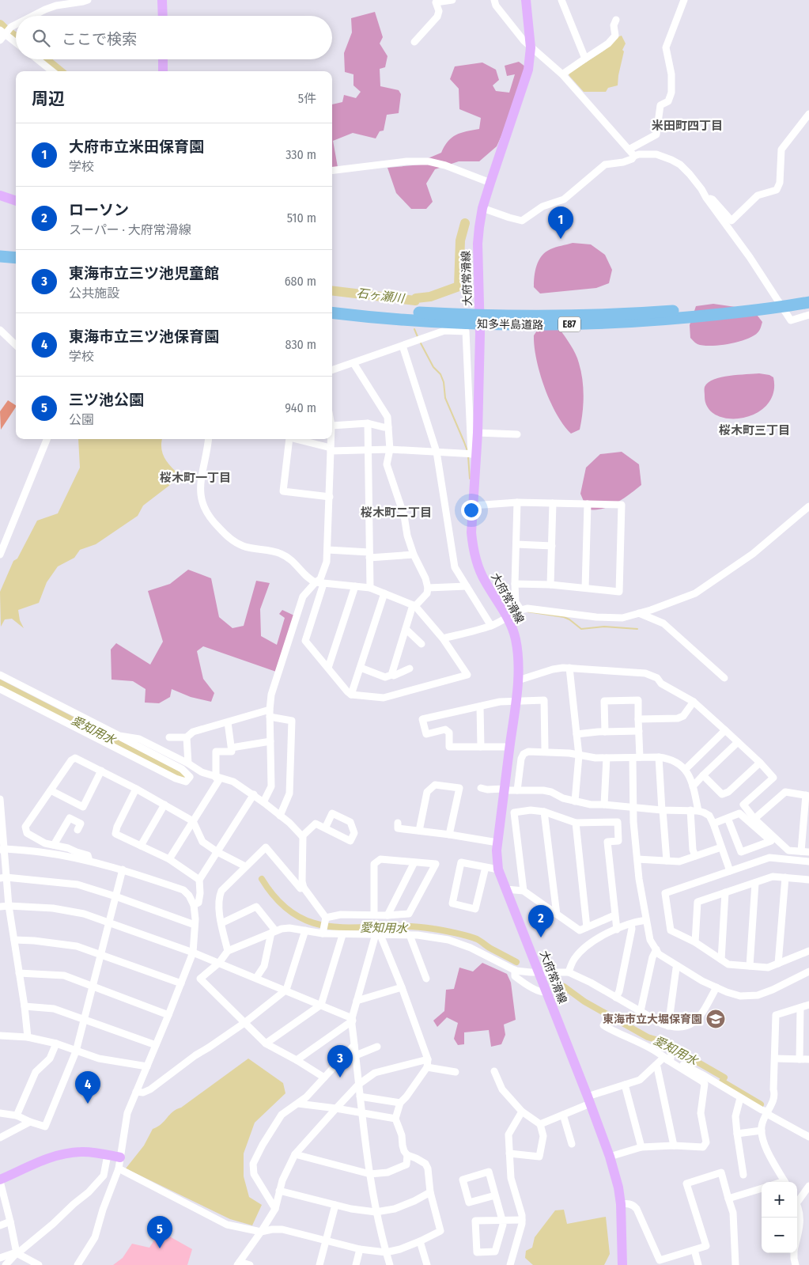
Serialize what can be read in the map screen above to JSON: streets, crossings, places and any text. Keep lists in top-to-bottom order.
{
  "streets": {
    "highway": ["知多半島道路", "E87"],
    "main road": ["大府常滑線"]
  },
  "districts": [
    "米田町四丁目",
    "桜木町三丁目",
    "桜木町一丁目",
    "桜木町二丁目"
  ],
  "water": ["石ヶ瀬川", "愛知用水"],
  "places": {
    "school or university": ["東海市立大堀保育園"]
  },
  "page": {
    "search": "ここで検索",
    "heading": ["周辺", "5件"],
    "list": [
      {
        "mark": "1",
        "name": "大府市立米田保育園",
        "note": "学校",
        "value": "330 m"
      },
      {
        "mark": "2",
        "name": "ローソン",
        "note": "スーパー · 大府常滑線",
        "value": "510 m"
      },
      {
        "mark": "3",
        "name": "東海市立三ツ池児童館",
        "note": "公共施設",
        "value": "680 m"
      },
      {
        "mark": "4",
        "name": "東海市立三ツ池保育園",
        "note": "学校",
        "value": "830 m"
      },
      {
        "mark": "5",
        "name": "三ツ池公園",
        "note": "公園",
        "value": "940 m"
      }
    ],
    "pins": [
      "1",
      "2",
      "3",
      "4",
      "5"
    ],
    "map_buttons": ["+", "−"]
  }
}
